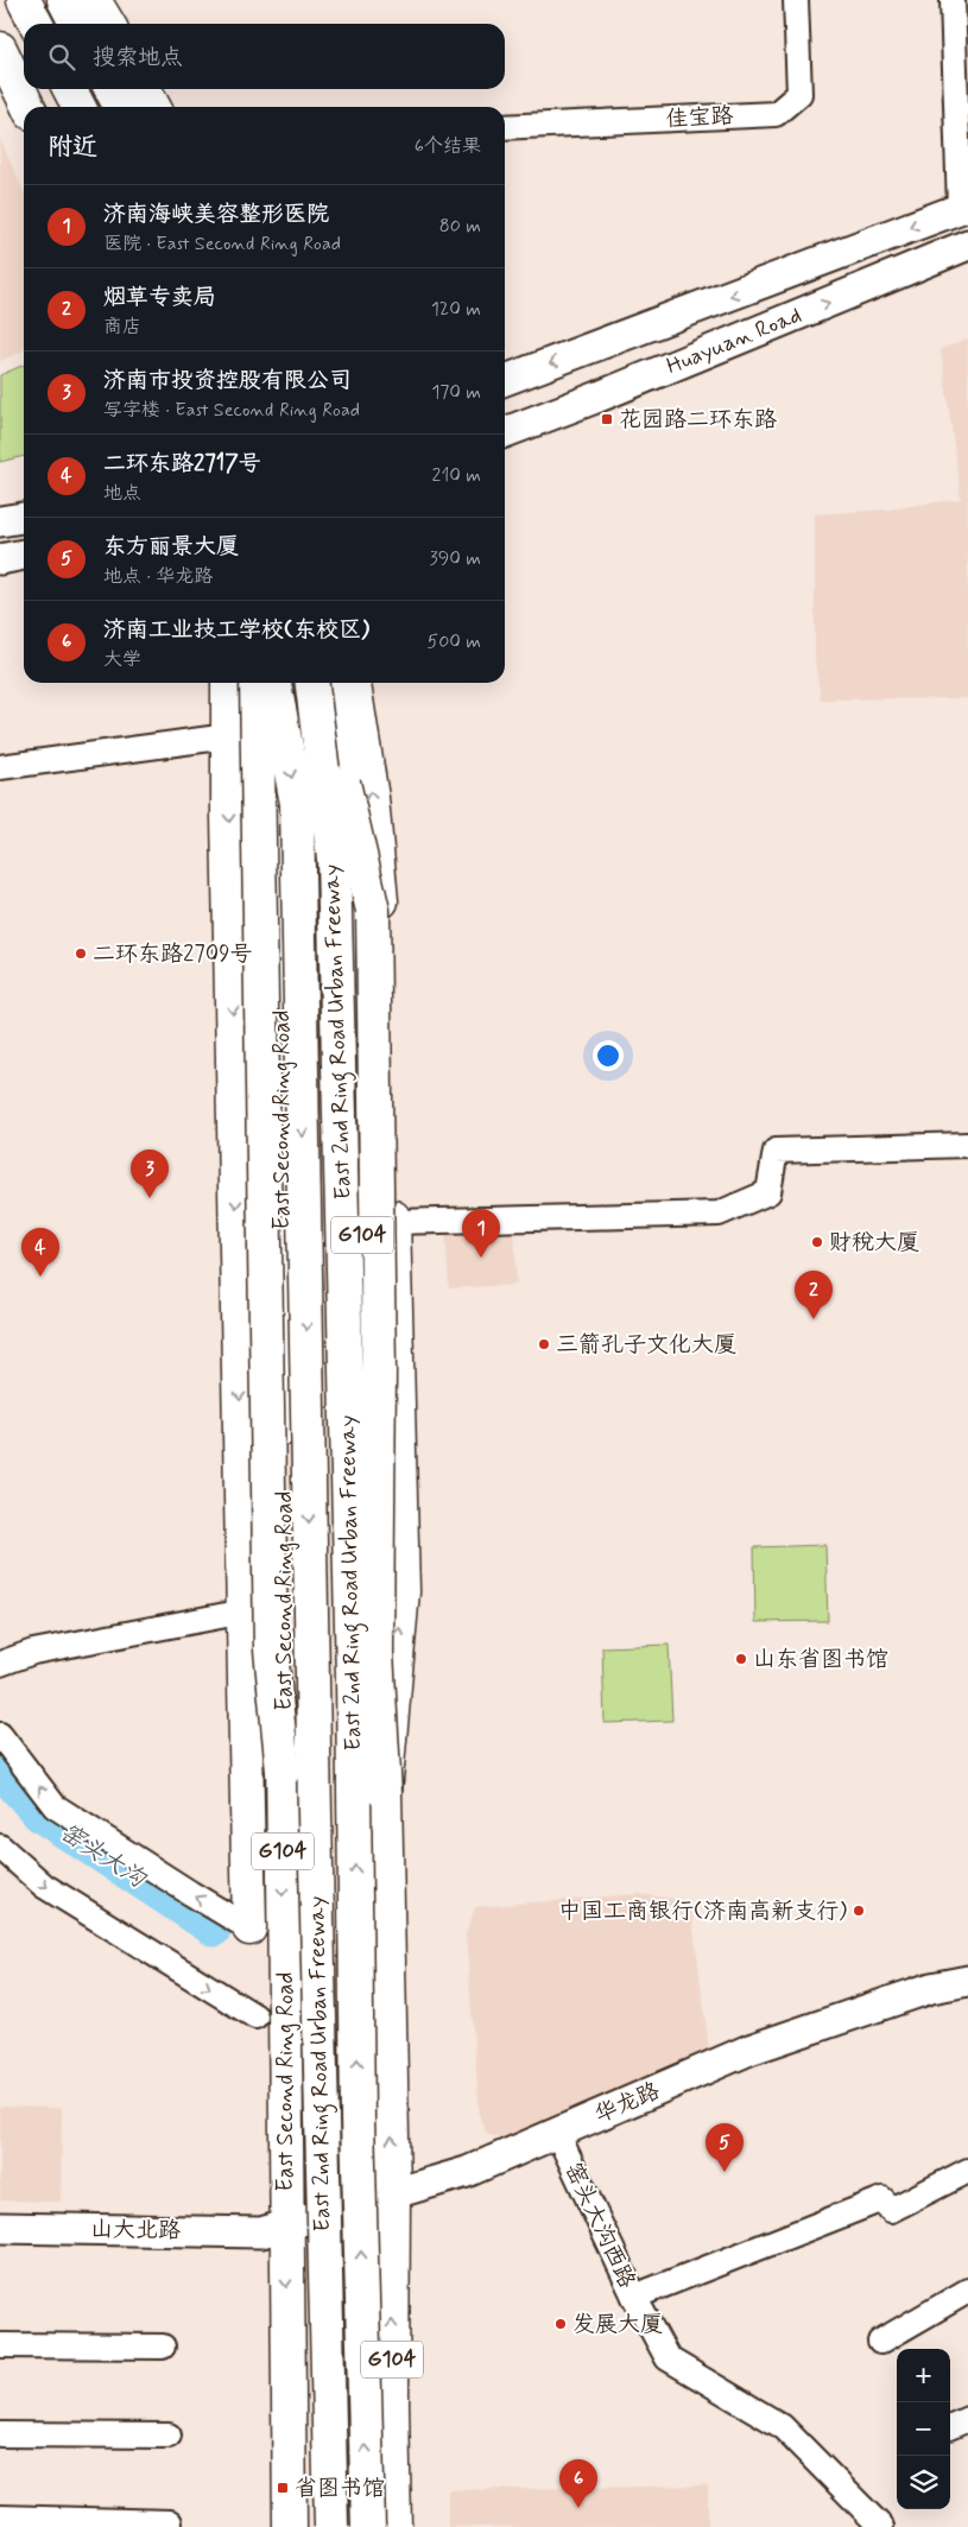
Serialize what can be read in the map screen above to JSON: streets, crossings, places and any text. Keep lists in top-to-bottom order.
{
  "streets": {
    "highway": ["East 2nd Ring Road Urban Freeway", "East Second Ring Road", "G104"],
    "main road": ["Huayuan Road", "华龙路", "山大北路"],
    "street": ["佳宝路", "窑头大沟西路"]
  },
  "crossings": [
    ["East Second Ring Road", "华龙路"],
    ["East Second Ring Road", "山大北路"],
    ["G104", "华龙路"],
    ["华龙路", "窑头大沟西路"],
    ["华龙路", "山大北路"]
  ],
  "water": ["窑头大沟"],
  "places": {
    "transit": ["花园路二环东路", "省图书馆"],
    "other": [
      "二环东路2709号",
      "财税大厦",
      "三箭孔子文化大厦",
      "山东省图书馆",
      "中国工商银行(济南高新支行)",
      "发展大厦"
    ]
  },
  "page": {
    "search": "搜索地点",
    "heading": ["附近", "6个结果"],
    "list": [
      {
        "mark": "1",
        "name": "济南海峡美容整形医院",
        "note": "医院 · East Second Ring Road",
        "value": "80 m"
      },
      {
        "mark": "2",
        "name": "烟草专卖局",
        "note": "商店",
        "value": "120 m"
      },
      {
        "mark": "3",
        "name": "济南市投资控股有限公司",
        "note": "写字楼 · East Second Ring Road",
        "value": "170 m"
      },
      {
        "mark": "4",
        "name": "二环东路2717号",
        "note": "地点",
        "value": "210 m"
      },
      {
        "mark": "5",
        "name": "东方丽景大厦",
        "note": "地点 · 华龙路",
        "value": "390 m"
      },
      {
        "mark": "6",
        "name": "济南工业技工学校(东校区)",
        "note": "大学",
        "value": "500 m"
      }
    ],
    "pins": [
      "3",
      "1",
      "4",
      "2",
      "5",
      "6"
    ],
    "map_buttons": ["+", "−"]
  }
}
